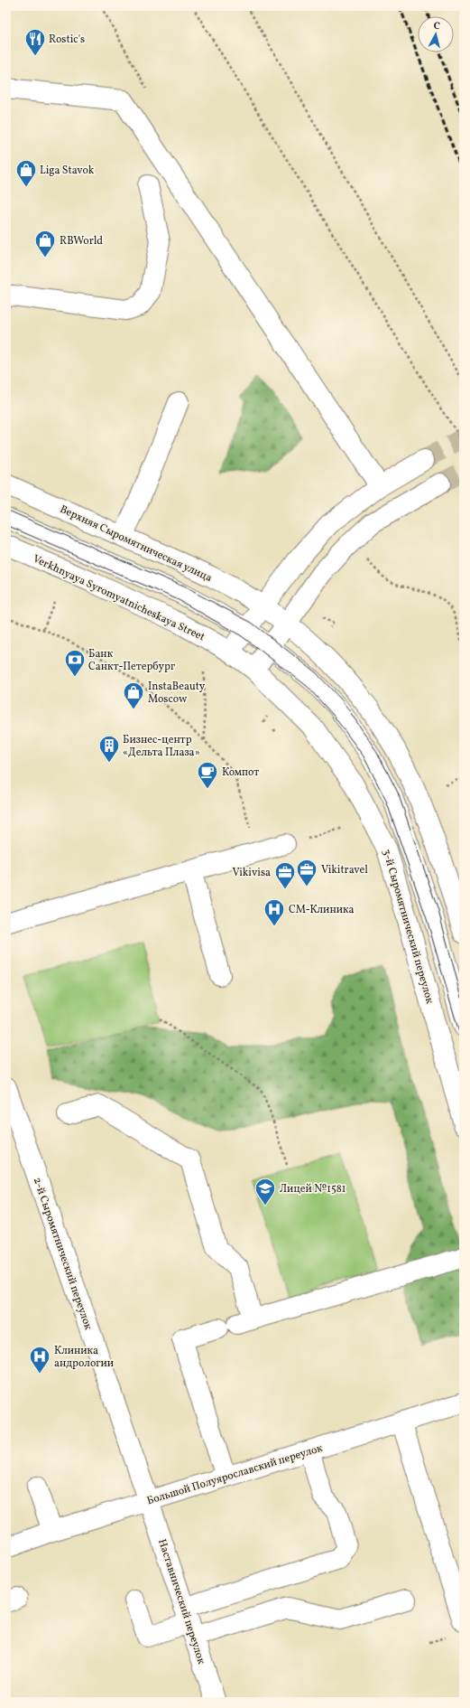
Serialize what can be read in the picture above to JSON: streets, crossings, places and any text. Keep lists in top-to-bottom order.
{
  "streets": {
    "street": [
      "Верхняя Сыромятническая улица",
      "Verkhnyaya Syromyatnicheskaya Street",
      "3-й Сыромятнический переулок",
      "2-й Сыромятнический переулок",
      "Большой Полуярославский переулок",
      "Наставнический переулок"
    ]
  },
  "crossings": [
    ["Verkhnyaya Syromyatnicheskaya Street", "3-й Сыромятнический переулок"],
    ["2-й Сыромятнический переулок", "Большой Полуярославский переулок"],
    ["2-й Сыромятнический переулок", "Наставнический переулок"],
    ["Большой Полуярославский переулок", "Наставнический переулок"]
  ],
  "places": {
    "restaurant": ["Rostic's"],
    "shop": ["Liga Stavok", "RBWorld", "InstaBeauty Moscow"],
    "bank": ["Банк Санкт-Петербург"],
    "building": ["Бизнес-центр «Дельта Плаза»"],
    "cafe": ["Компот"],
    "office": ["Vikitravel", "Vikivisa"],
    "hospital": ["СМ-Клиника", "Клиника андрологии"],
    "school or university": ["Лицей №1581"]
  },
  "north": "top"
}
